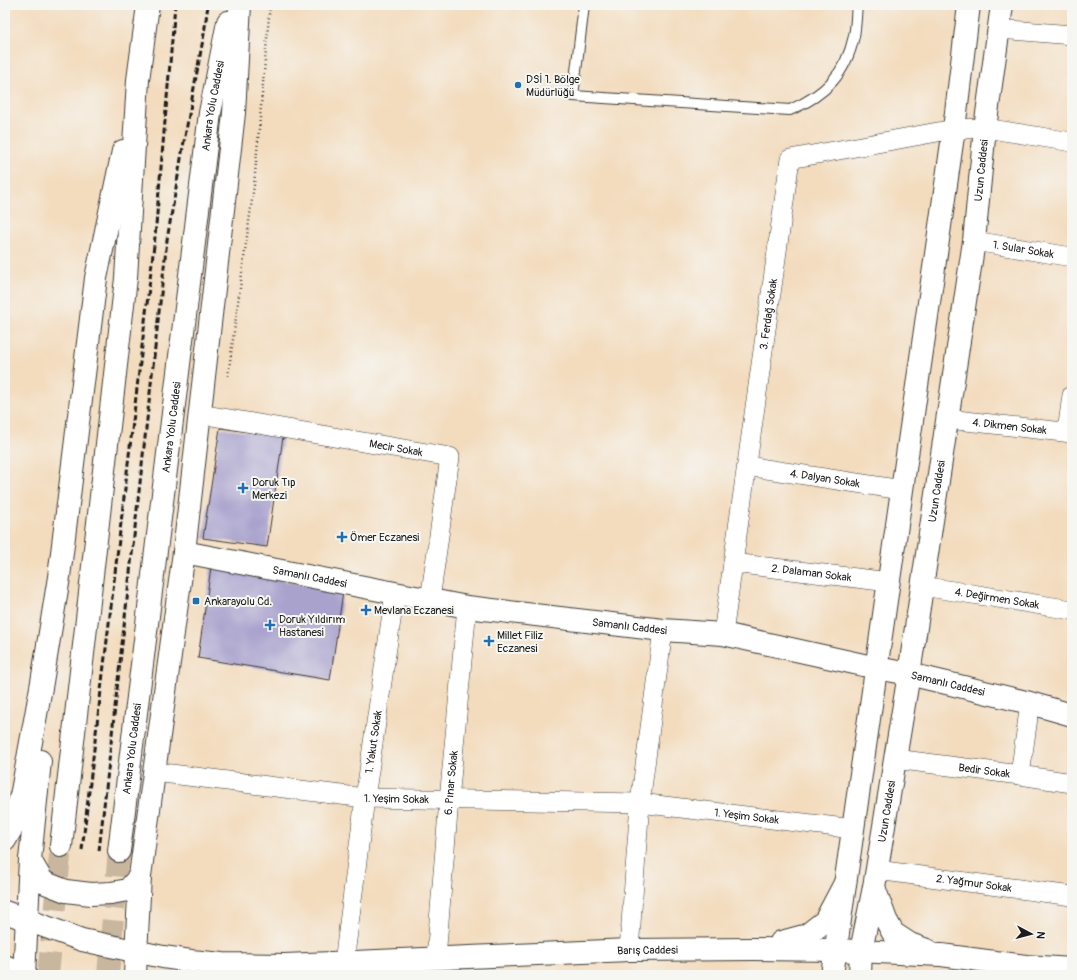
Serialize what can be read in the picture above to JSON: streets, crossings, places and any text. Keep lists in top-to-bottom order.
{
  "streets": {
    "main road": [
      "Ankara Yolu Caddesi",
      "Uzun Caddesi",
      "Samanlı Caddesi",
      "Barış Caddesi"
    ],
    "street": [
      "1. Sular Sokak",
      "3. Ferdağ Sokak",
      "4. Dikmen Sokak",
      "Mecir Sokak",
      "4. Dalyan Sokak",
      "2. Dalaman Sokak",
      "4. Değirmen Sokak",
      "1. Yakut Sokak",
      "Bedir Sokak",
      "6. Pınar Sokak",
      "1. Yeşim Sokak",
      "2. Yağmur Sokak"
    ]
  },
  "crossings": [
    ["Uzun Caddesi", "1. Sular Sokak"],
    ["Uzun Caddesi", "4. Dikmen Sokak"],
    ["Uzun Caddesi", "Samanlı Caddesi"],
    ["Uzun Caddesi", "4. Değirmen Sokak"],
    ["Uzun Caddesi", "Bedir Sokak"],
    ["Uzun Caddesi", "2. Yağmur Sokak"],
    ["Uzun Caddesi", "Barış Caddesi"],
    ["3. Ferdağ Sokak", "4. Dalyan Sokak"],
    ["3. Ferdağ Sokak", "2. Dalaman Sokak"],
    ["3. Ferdağ Sokak", "Samanlı Caddesi"],
    ["Mecir Sokak", "Samanlı Caddesi"],
    ["Samanlı Caddesi", "1. Yakut Sokak"],
    ["Samanlı Caddesi", "6. Pınar Sokak"],
    ["1. Yakut Sokak", "1. Yeşim Sokak"],
    ["1. Yakut Sokak", "Barış Caddesi"],
    ["6. Pınar Sokak", "1. Yeşim Sokak"],
    ["6. Pınar Sokak", "Barış Caddesi"]
  ],
  "places": {
    "other": ["DSİ 1. Bölge Müdürlüğü"],
    "health": [
      "Doruk Tıp Merkezi",
      "Ömer Eczanesi",
      "Mevlana Eczanesi",
      "Doruk Yıldırım Hastanesi",
      "Millet Filiz Eczanesi"
    ],
    "transit": ["Ankarayolu Cd."]
  },
  "north": "right"
}
